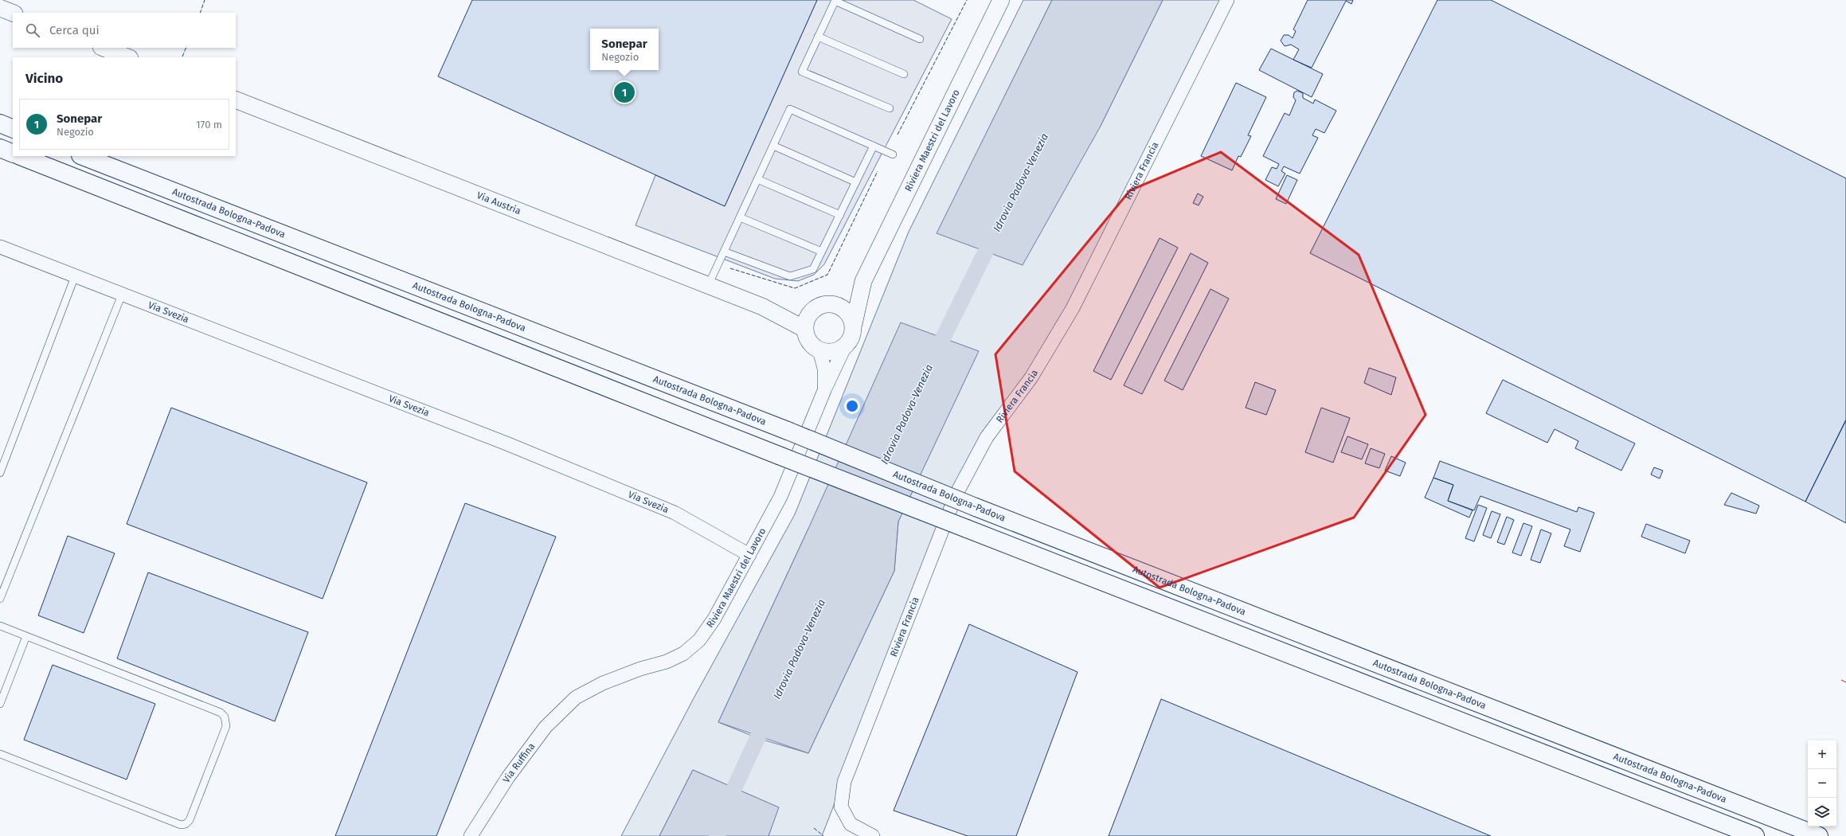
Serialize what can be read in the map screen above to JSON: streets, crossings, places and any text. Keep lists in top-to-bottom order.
{
  "streets": {
    "highway": ["Autostrada Bologna-Padova"],
    "street": [
      "Riviera Maestri del Lavoro",
      "Riviera Francia",
      "Via Austria",
      "Via Svezia",
      "Via Ruffina"
    ]
  },
  "crossings": [
    ["Riviera Maestri del Lavoro", "Via Austria"],
    ["Riviera Maestri del Lavoro", "Via Svezia"],
    ["Riviera Maestri del Lavoro", "Via Ruffina"]
  ],
  "water": ["Idrovia Padova-Venezia"],
  "page": {
    "search": "Cerca qui",
    "popup": ["Sonepar", "Negozio"],
    "heading": "Vicino",
    "pins": "1",
    "list": [
      {
        "mark": "1",
        "name": "Sonepar",
        "note": "Negozio",
        "value": "170 m"
      }
    ],
    "map_buttons": ["+", "−"]
  }
}
